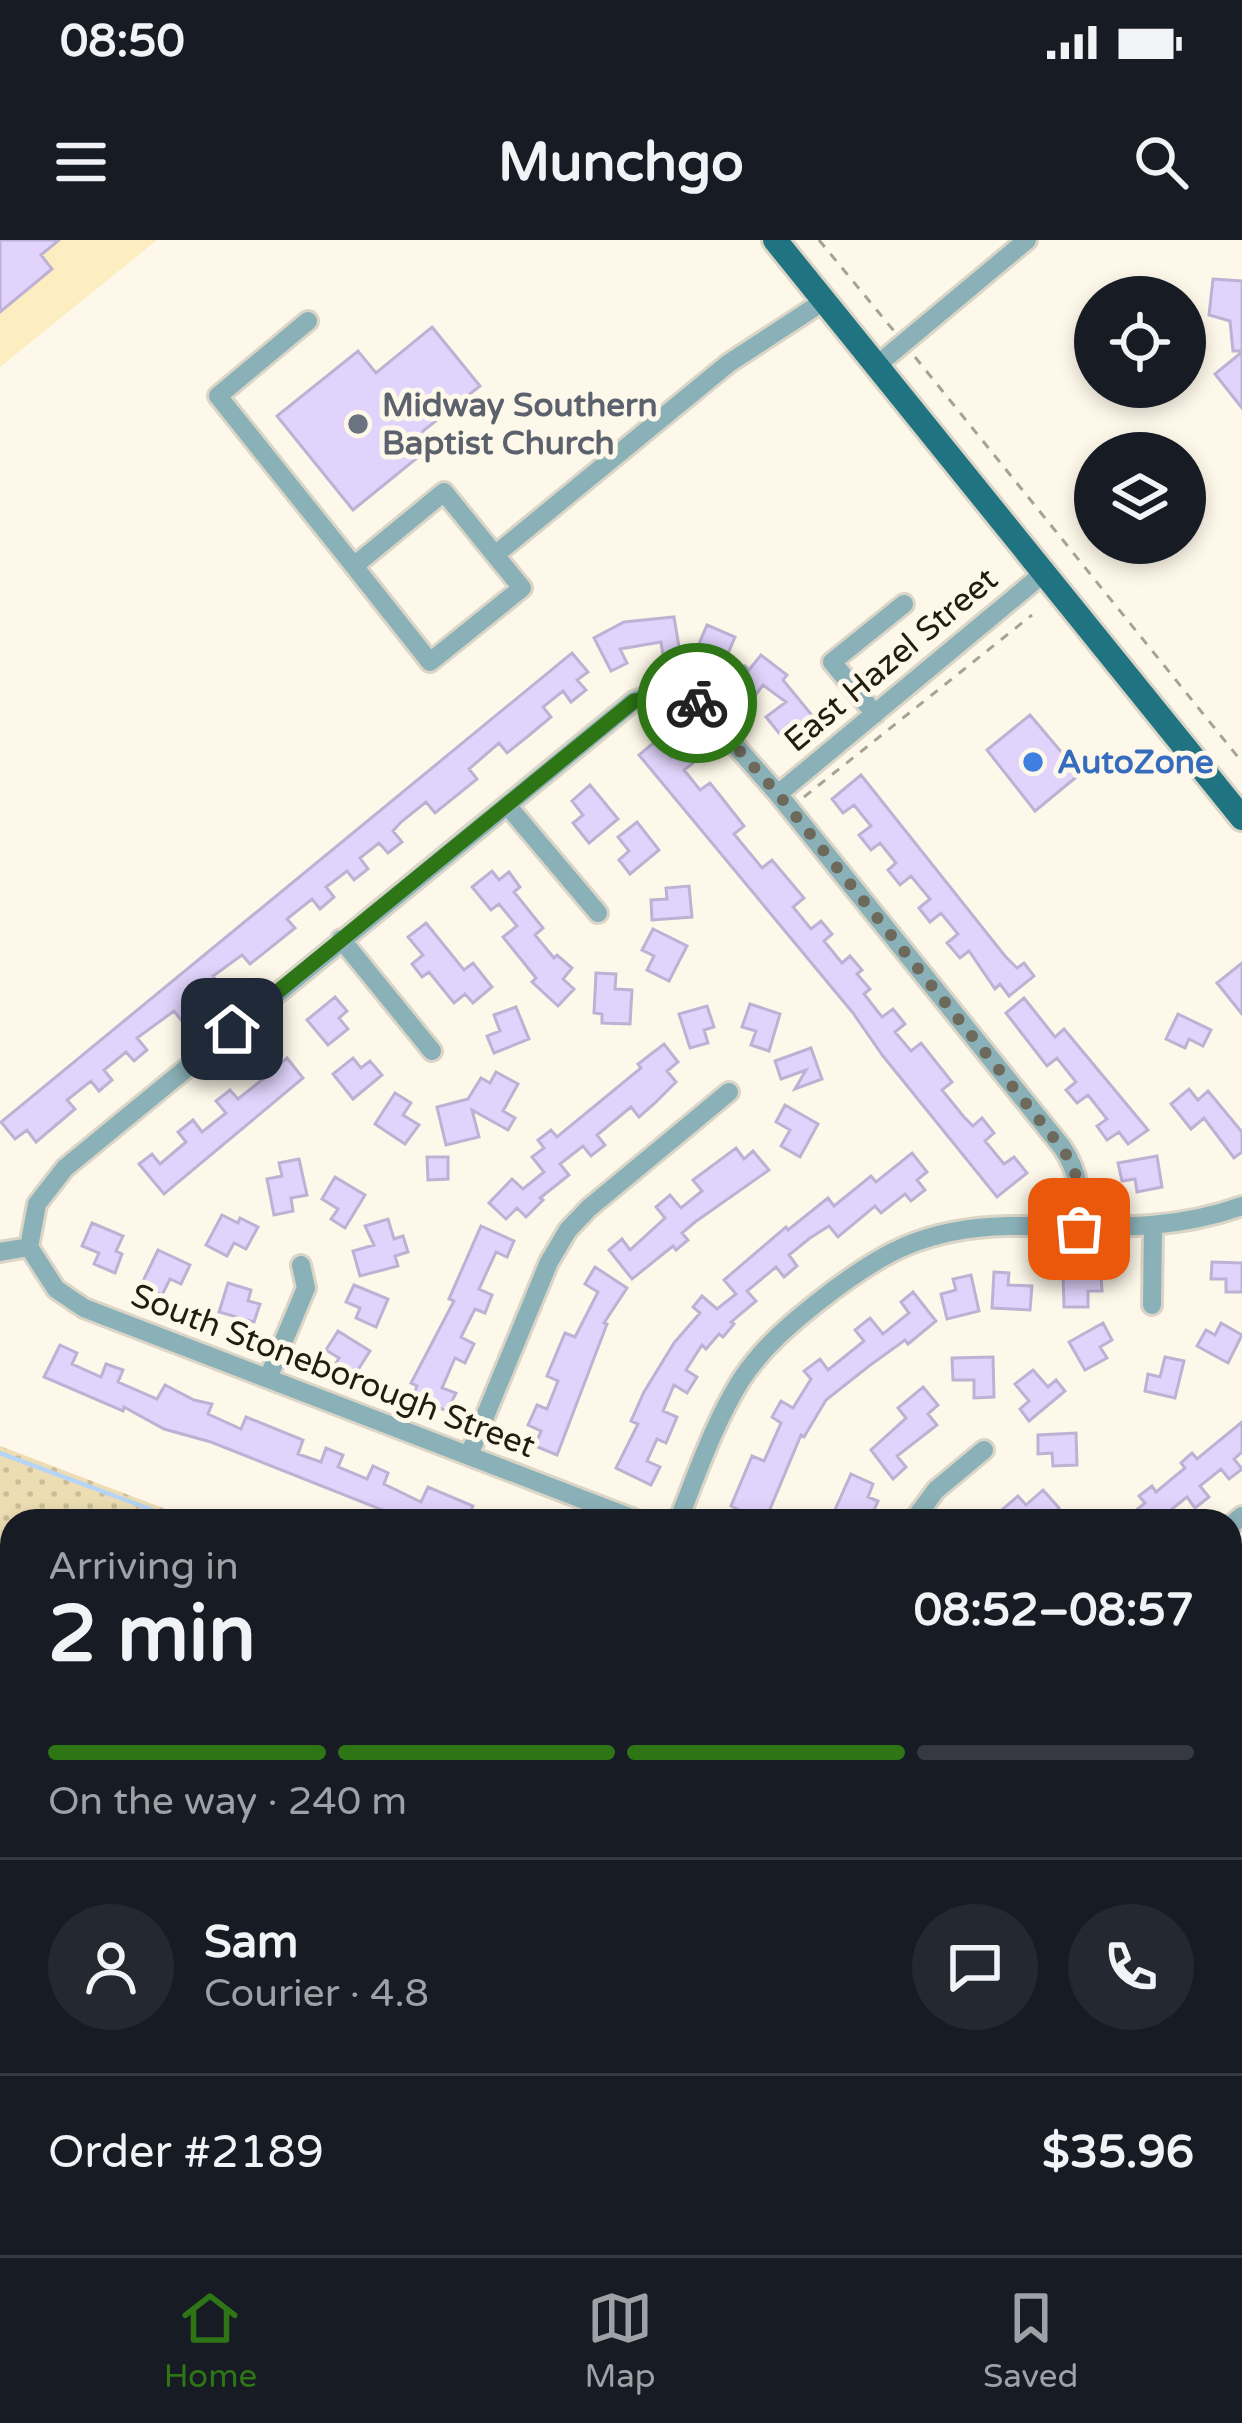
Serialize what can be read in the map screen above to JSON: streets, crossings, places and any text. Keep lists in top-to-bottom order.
{
  "streets": {
    "street": ["East Hazel Street", "South Stoneborough Street"]
  },
  "places": ["Midway Southern Baptist Church", "AutoZone"],
  "page": {
    "status": "08:50",
    "header": "Munchgo",
    "heading": ["2 min", "Arriving in", "08:52–08:57"],
    "panel": [
      "Sam",
      "Courier · 4.8",
      "Order #2189",
      "$35.96"
    ],
    "bar": "On the way · 240 m",
    "tabs": ["Home", "Map", "Saved"]
  }
}
